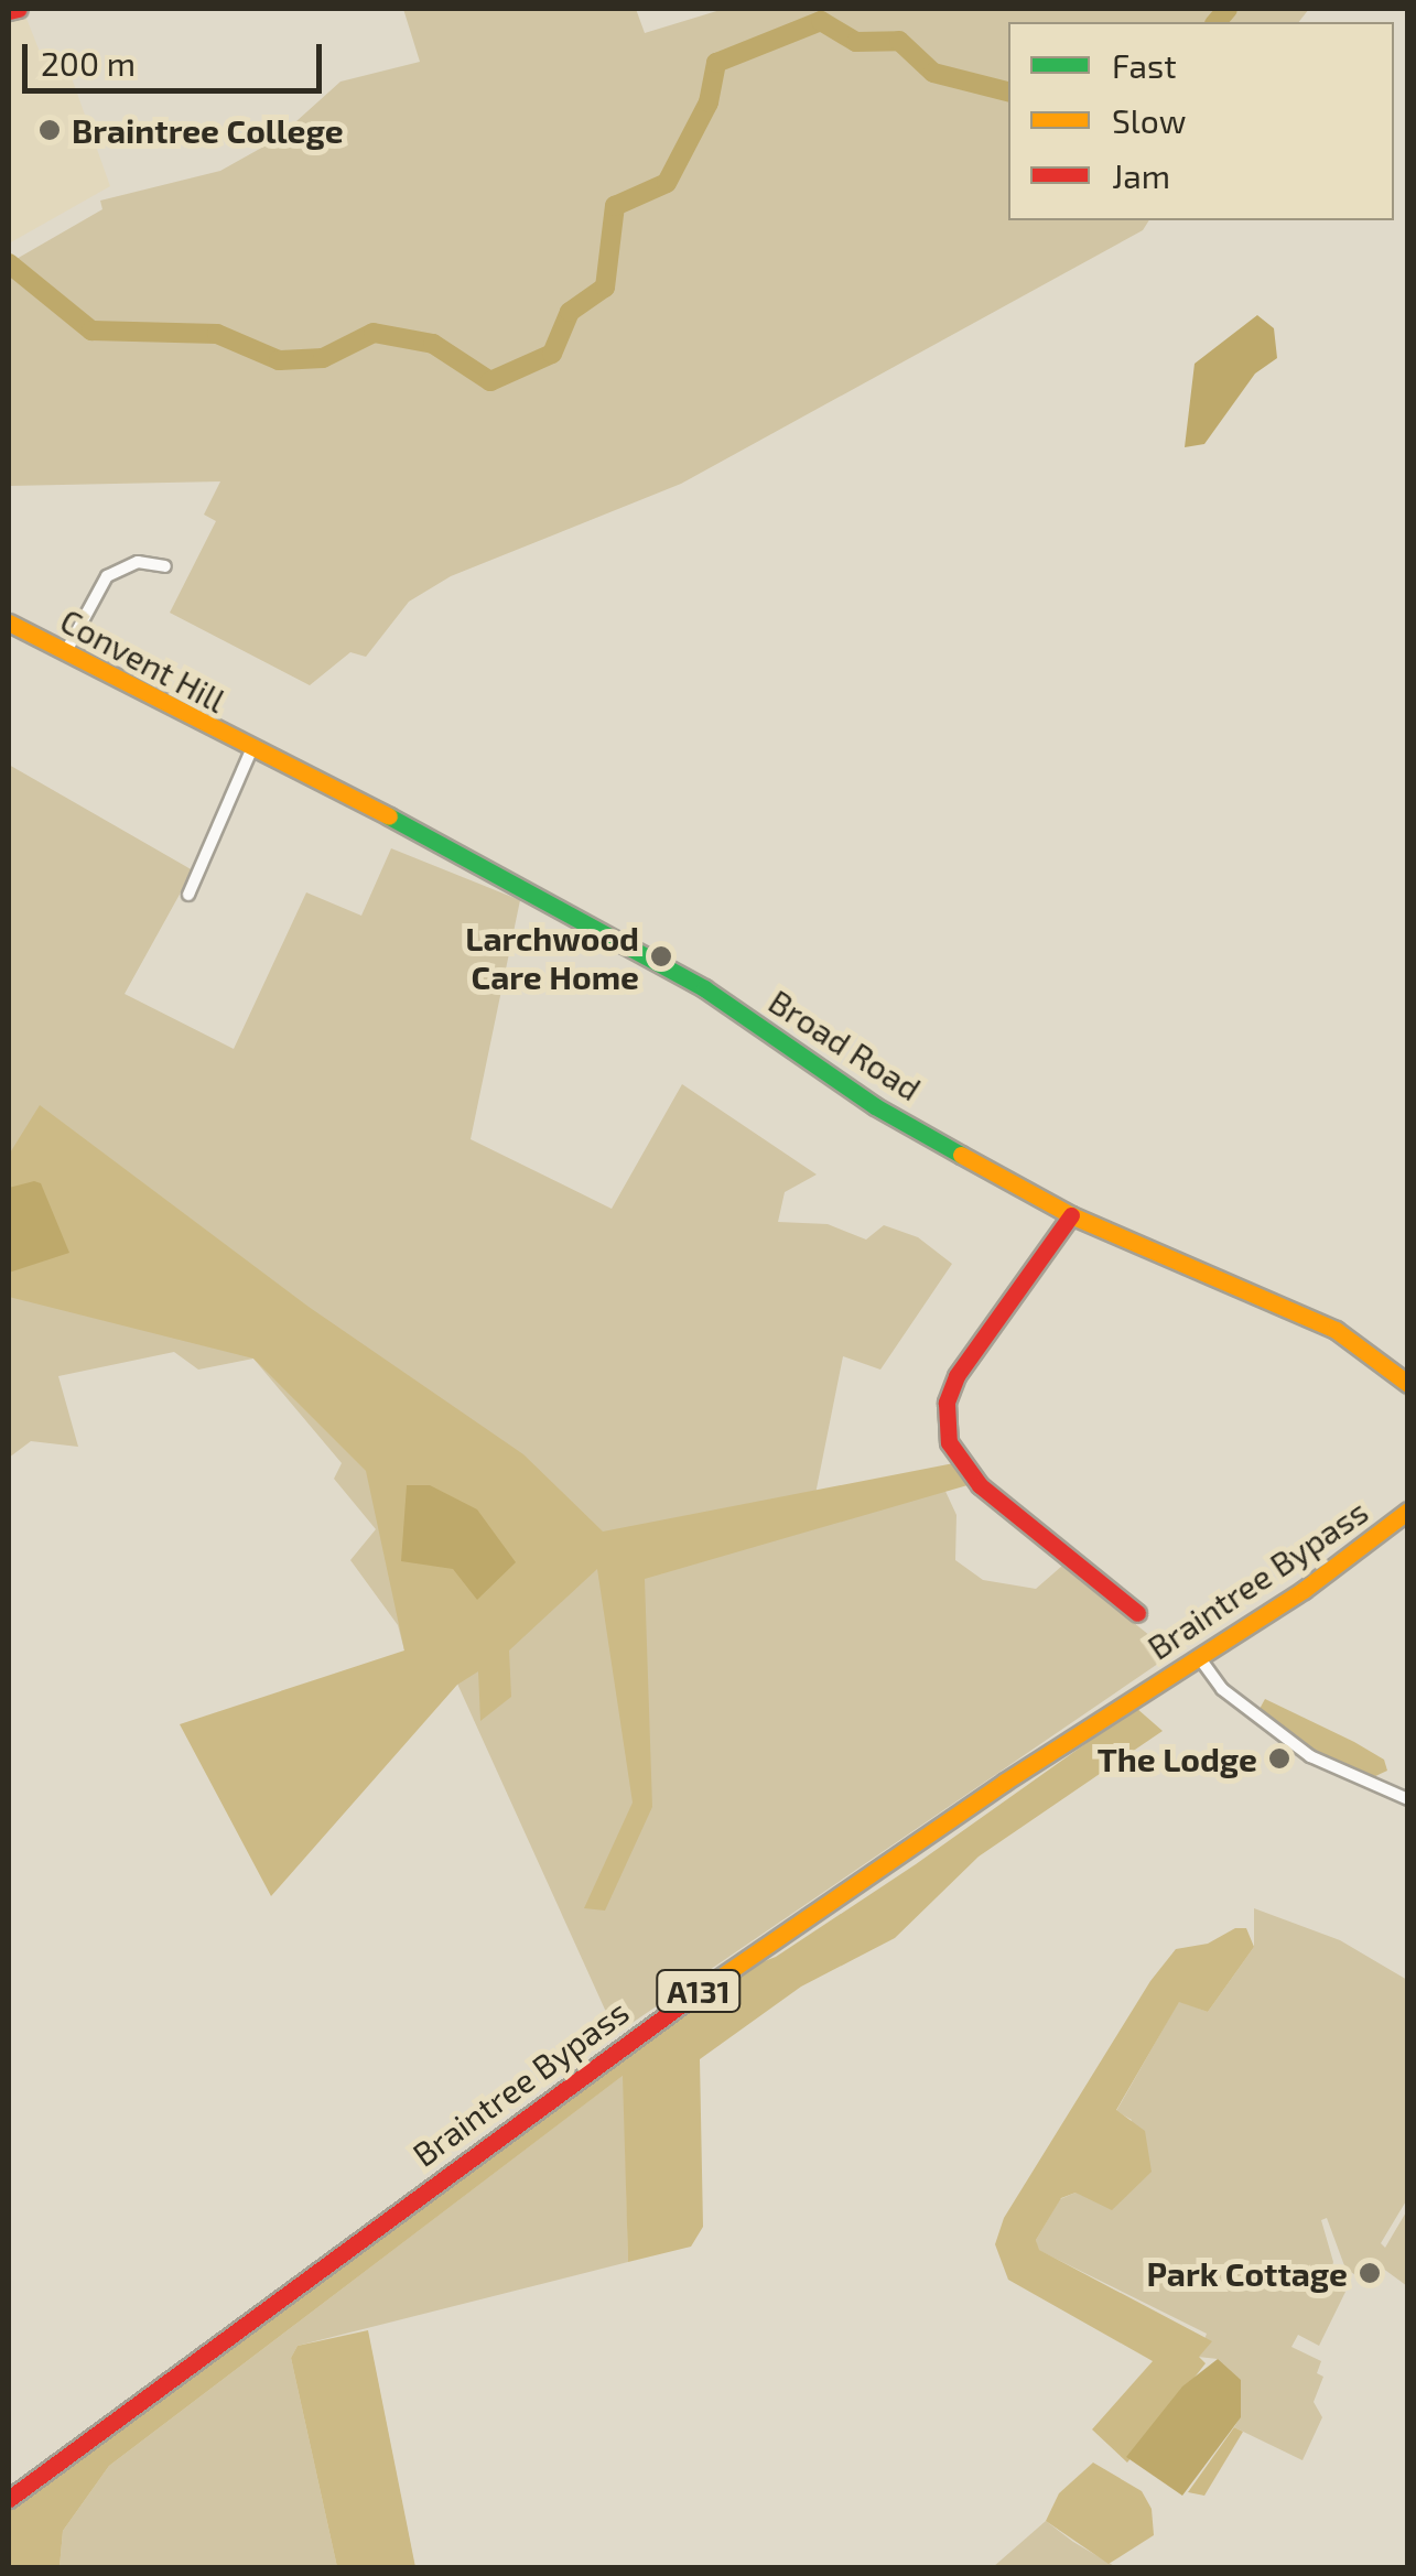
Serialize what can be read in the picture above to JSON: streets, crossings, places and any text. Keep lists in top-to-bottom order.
{
  "streets": {
    "main road": [
      "Convent Hill",
      "Broad Road",
      "Braintree Bypass",
      "A131"
    ]
  },
  "crossings": [
    ["Convent Hill", "Broad Road"]
  ],
  "places": [
    "Braintree College",
    "Larchwood Care Home",
    "The Lodge",
    "Park Cottage"
  ],
  "legend": ["Fast", "Slow", "Jam"],
  "scale_bar": "200 m"
}
